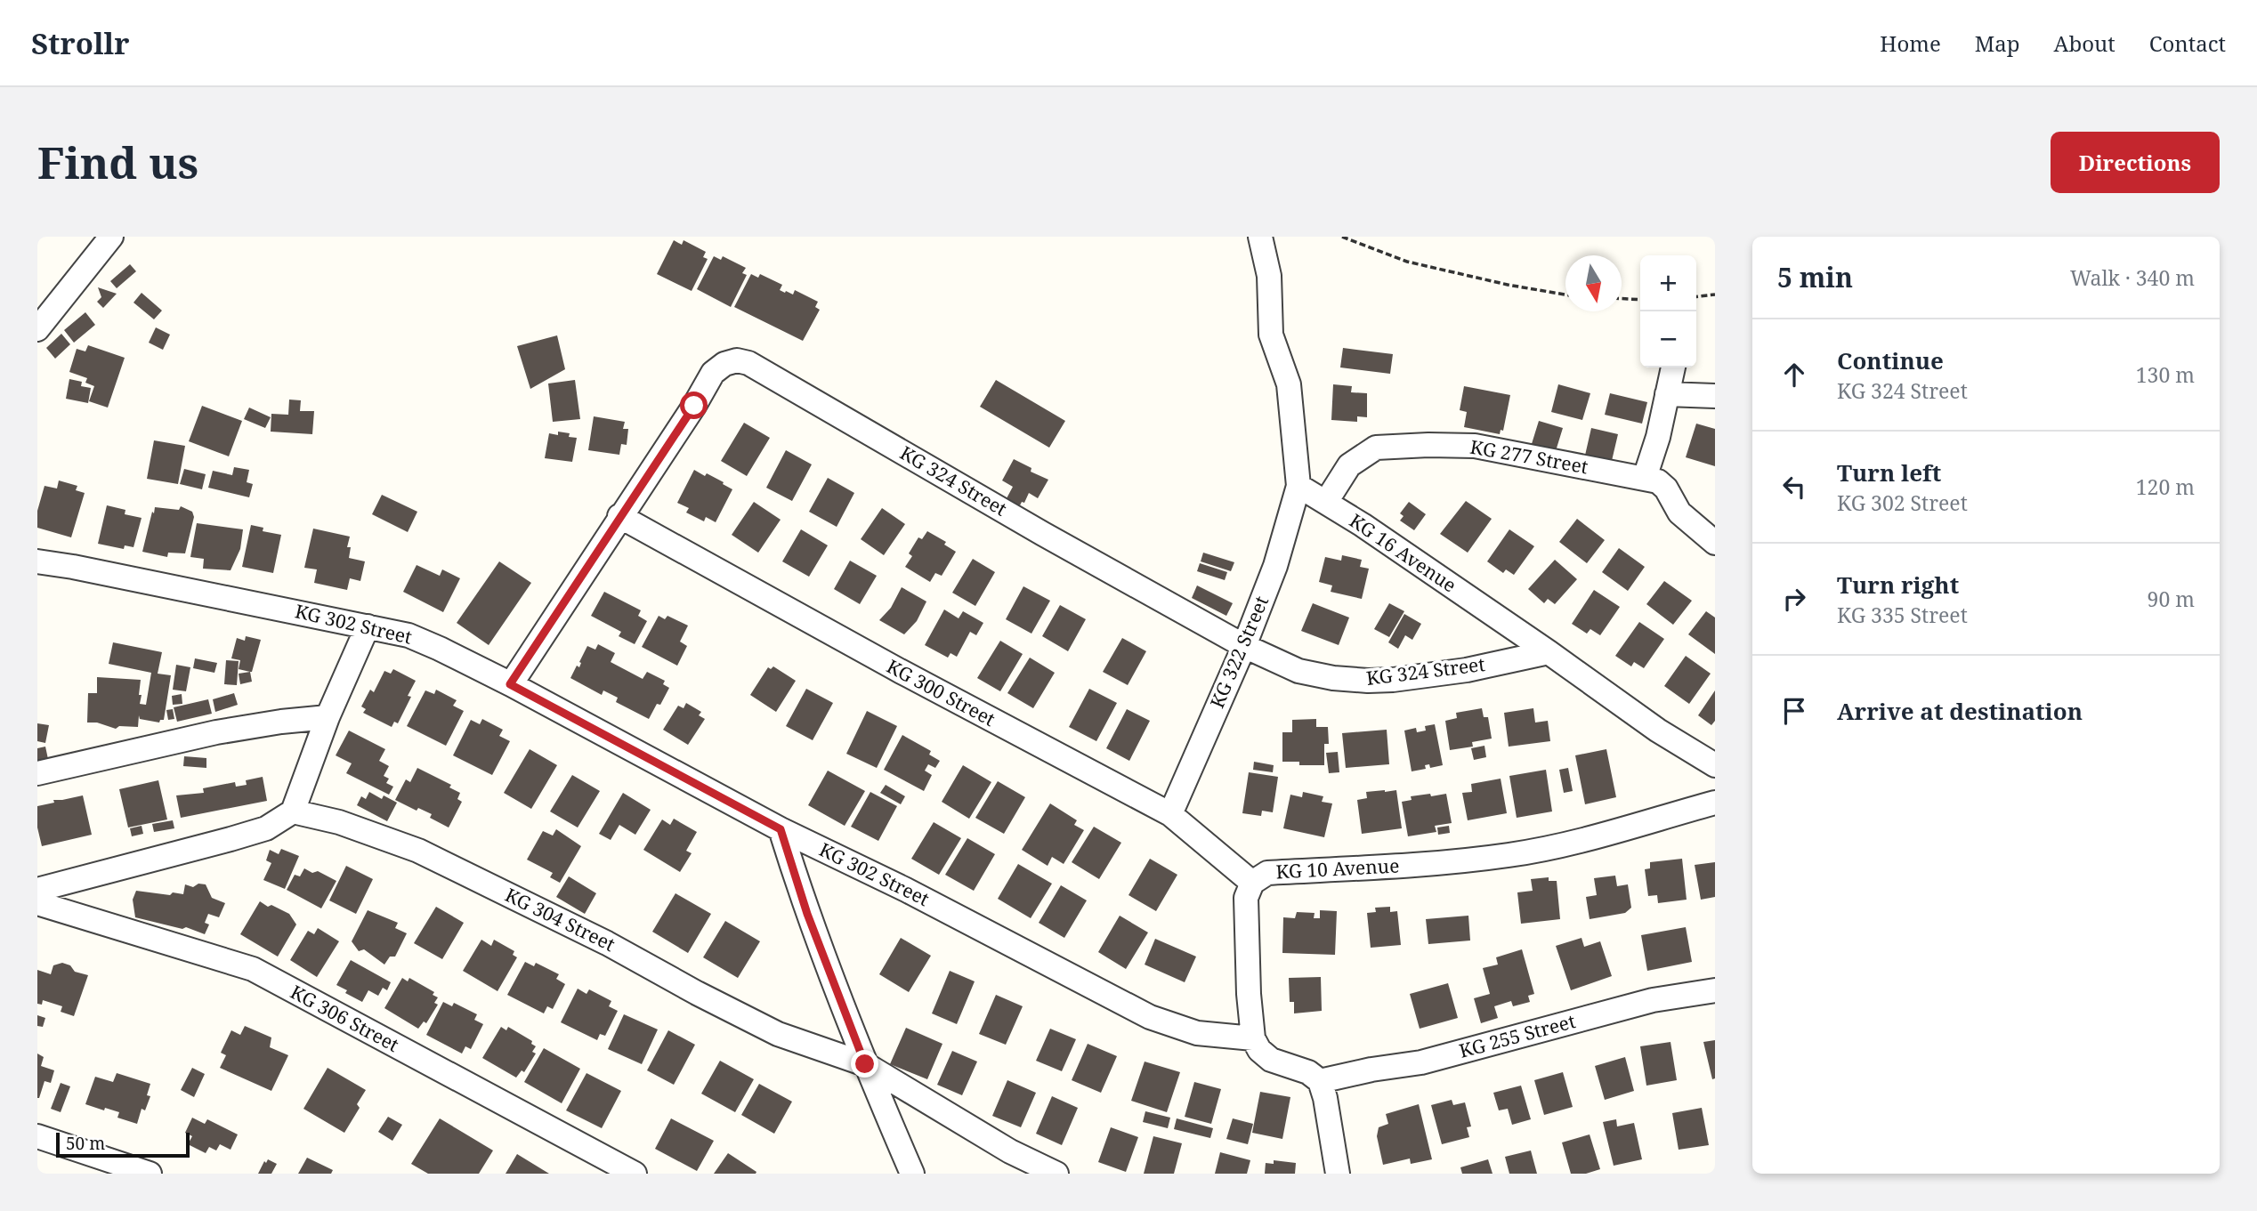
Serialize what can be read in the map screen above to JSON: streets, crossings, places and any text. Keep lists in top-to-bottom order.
{
  "streets": {
    "street": [
      "KG 277 Street",
      "KG 324 Street",
      "KG 16 Avenue",
      "KG 302 Street",
      "KG 322 Street",
      "KG 300 Street",
      "KG 10 Avenue",
      "KG 304 Street",
      "KG 306 Street",
      "KG 255 Street"
    ]
  },
  "crossings": [
    ["KG 277 Street", "KG 16 Avenue"],
    ["KG 324 Street", "KG 16 Avenue"],
    ["KG 324 Street", "KG 302 Street"],
    ["KG 324 Street", "KG 322 Street"],
    ["KG 324 Street", "KG 300 Street"],
    ["KG 16 Avenue", "KG 322 Street"],
    ["KG 302 Street", "KG 10 Avenue"],
    ["KG 322 Street", "KG 300 Street"],
    ["KG 300 Street", "KG 10 Avenue"]
  ],
  "scale_bar": "50 m",
  "north": "bottom",
  "page": {
    "header": "Strollr",
    "nav": [
      "Home",
      "Map",
      "About",
      "Contact"
    ],
    "buttons": "Directions",
    "title": "Find us",
    "heading": ["5 min", "Walk · 340 m"],
    "map_buttons": ["+", "−"],
    "list": [
      ["Continue", "KG 324 Street", "130 m"],
      ["Turn left", "KG 302 Street", "120 m"],
      ["Turn right", "KG 335 Street", "90 m"],
      "Arrive at destination"
    ],
    "scale": "50 m"
  }
}
